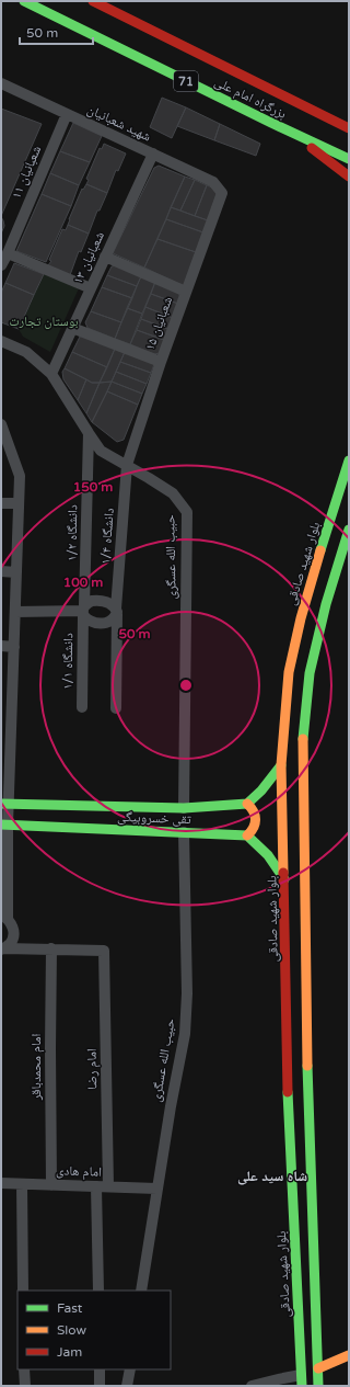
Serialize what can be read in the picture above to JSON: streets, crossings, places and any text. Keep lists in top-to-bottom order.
{
  "streets": {
    "main road": [
      "71",
      "بزرگراه امام علی",
      "بلوار شهید صادقی",
      "تقی خسروبیگی"
    ],
    "street": [
      "شهید شعبانیان",
      "شعبانیان ۱۱",
      "شعبانیان ۱۳",
      "شعبانیان ۱۵",
      "دانشگاه ۱/۲",
      "دانشگاه ۱/۴",
      "حبیب الله عسگری",
      "دانشگاه ۱/۱",
      "امام محمدباقر",
      "امام رضا",
      "امام هادی"
    ]
  },
  "crossings": [
    ["شهید شعبانیان", "شعبانیان ۱۱"],
    ["شهید شعبانیان", "شعبانیان ۱۳"],
    ["شهید شعبانیان", "شعبانیان ۱۵"],
    ["شعبانیان ۱۳", "حبیب الله عسگری"],
    ["شعبانیان ۱۵", "دانشگاه ۱/۴"],
    ["شعبانیان ۱۵", "حبیب الله عسگری"],
    ["دانشگاه ۱/۲", "دانشگاه ۱/۴"],
    ["دانشگاه ۱/۲", "حبیب الله عسگری"],
    ["دانشگاه ۱/۲", "دانشگاه ۱/۱"],
    ["دانشگاه ۱/۴", "حبیب الله عسگری"],
    ["دانشگاه ۱/۴", "دانشگاه ۱/۱"],
    ["حبیب الله عسگری", "تقی خسروبیگی"],
    ["حبیب الله عسگری", "امام هادی"],
    ["امام محمدباقر", "امام رضا"],
    ["امام محمدباقر", "امام هادی"],
    ["امام رضا", "امام هادی"]
  ],
  "districts": ["شاه سید علی"],
  "parks": ["بوستان تجارت"],
  "legend": ["Fast", "Slow", "Jam"],
  "scale_bar": "50 m",
  "rings": ["150 m", "100 m", "50 m"]
}
